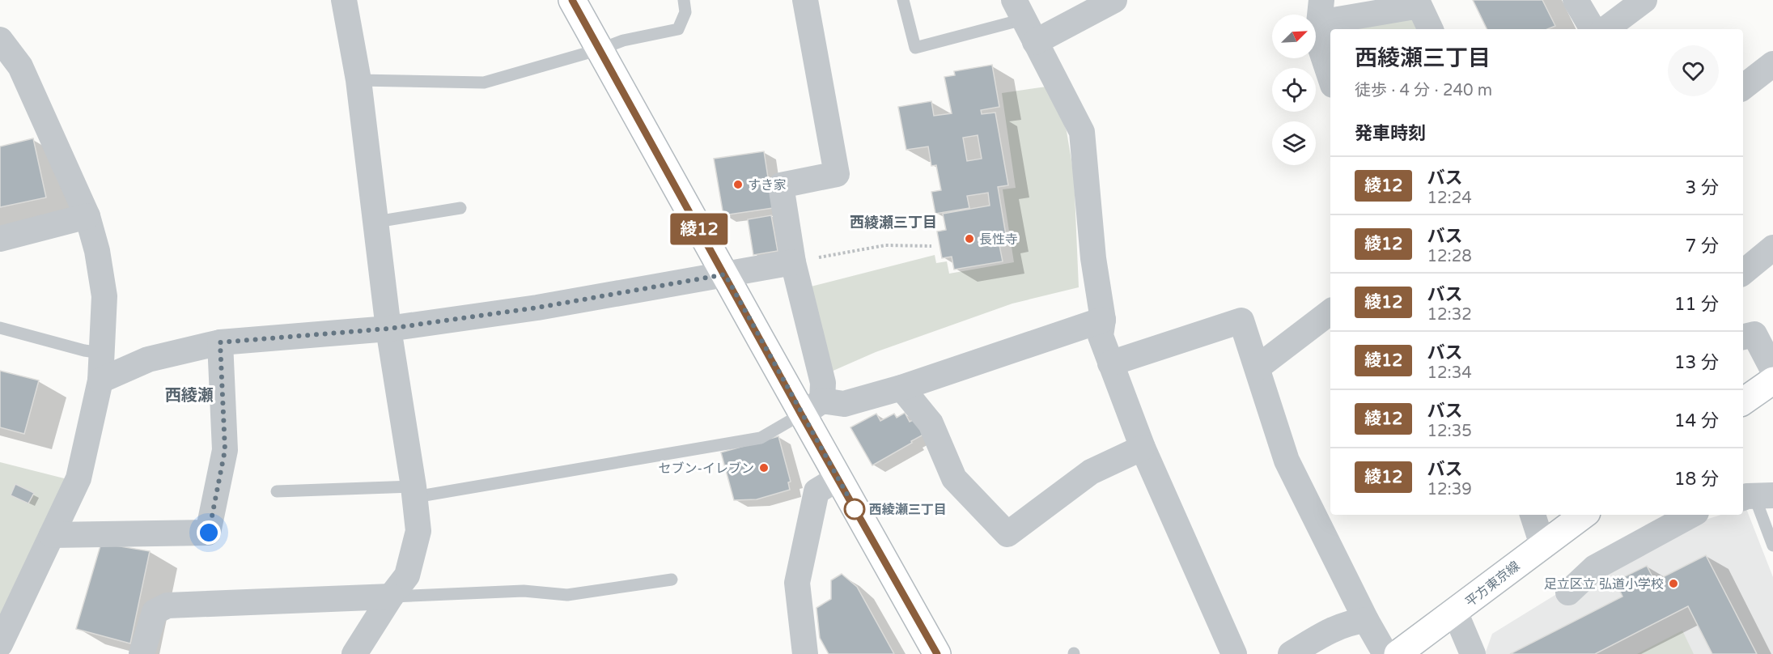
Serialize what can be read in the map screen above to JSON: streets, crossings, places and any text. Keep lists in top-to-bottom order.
{
  "streets": {
    "main road": ["平方東京線"]
  },
  "districts": ["西綾瀬三丁目", "西綾瀬"],
  "places": [
    "すき家",
    "長性寺",
    "セブン-イレブン",
    "西綾瀬三丁目",
    "足立区立 弘道小学校"
  ],
  "lines": ["bus line 綾12"],
  "north": "top right",
  "page": {
    "on_map": "綾12",
    "heading": [
      ["西綾瀬三丁目", "徒歩 · 4 分 · 240 m"],
      "発車時刻"
    ],
    "list": [
      {
        "mark": "綾12",
        "name": "バス",
        "note": "12:24",
        "value": "3 分"
      },
      {
        "mark": "綾12",
        "name": "バス",
        "note": "12:28",
        "value": "7 分"
      },
      {
        "mark": "綾12",
        "name": "バス",
        "note": "12:32",
        "value": "11 分"
      },
      {
        "mark": "綾12",
        "name": "バス",
        "note": "12:34",
        "value": "13 分"
      },
      {
        "mark": "綾12",
        "name": "バス",
        "note": "12:35",
        "value": "14 分"
      },
      {
        "mark": "綾12",
        "name": "バス",
        "note": "12:39",
        "value": "18 分"
      }
    ]
  }
}
